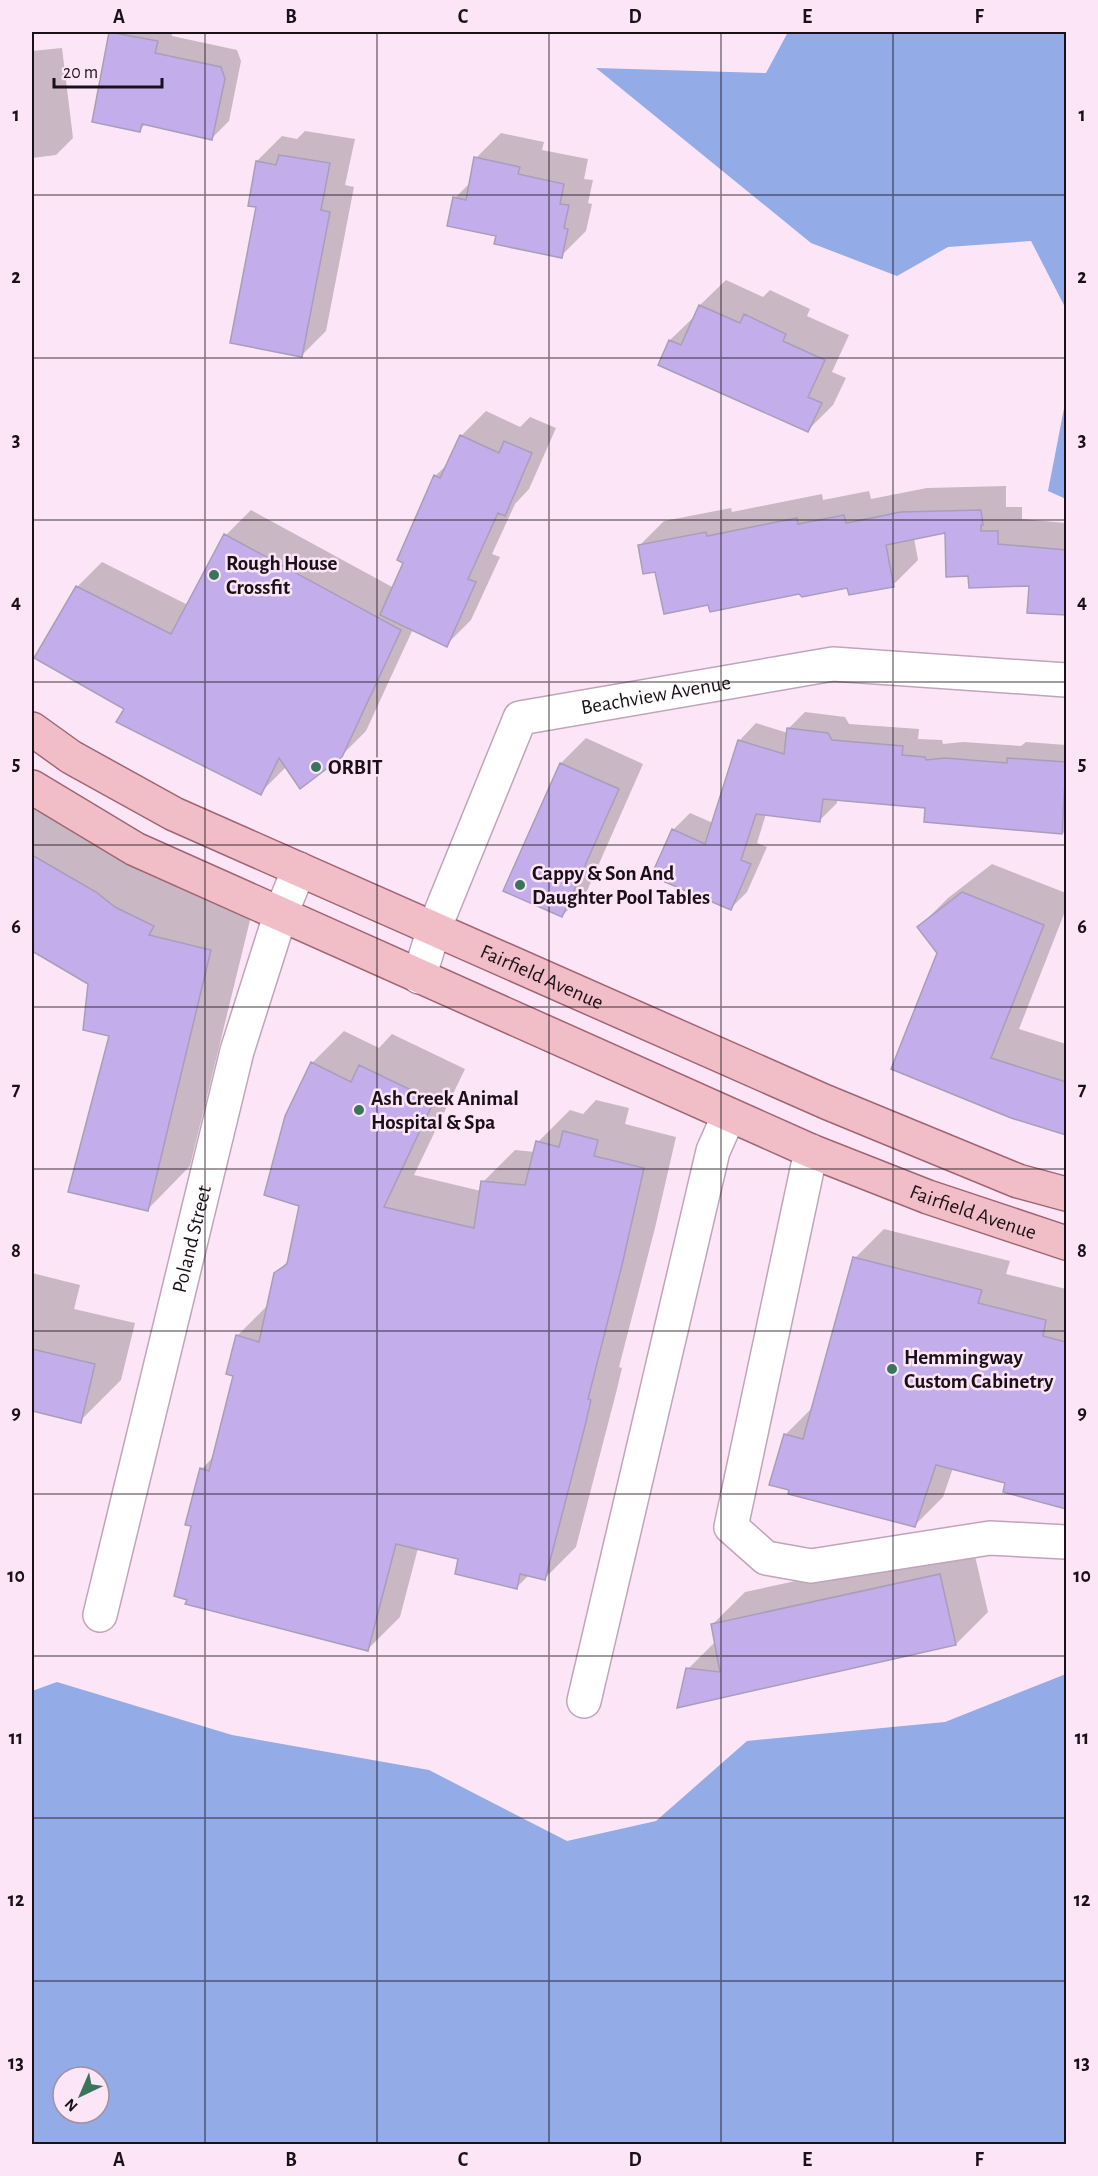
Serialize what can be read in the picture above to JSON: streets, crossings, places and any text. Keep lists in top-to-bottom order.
{
  "streets": {
    "main road": ["Fairfield Avenue"],
    "street": ["Beachview Avenue", "Poland Street"]
  },
  "crossings": [
    ["Beachview Avenue", "Fairfield Avenue"],
    ["Fairfield Avenue", "Poland Street"]
  ],
  "places": [
    "Rough House Crossfit",
    "ORBIT",
    "Cappy & Son And Daughter Pool Tables",
    "Ash Creek Animal Hospital & Spa",
    "Hemmingway Custom Cabinetry"
  ],
  "scale_bar": "20 m",
  "north": "bottom left",
  "grid": {
    "columns": [
      "A",
      "B",
      "C",
      "D",
      "E",
      "F"
    ],
    "rows": [
      "1",
      "2",
      "3",
      "4",
      "5",
      "6",
      "7",
      "8",
      "9",
      "10",
      "11",
      "12",
      "13"
    ]
  }
}
